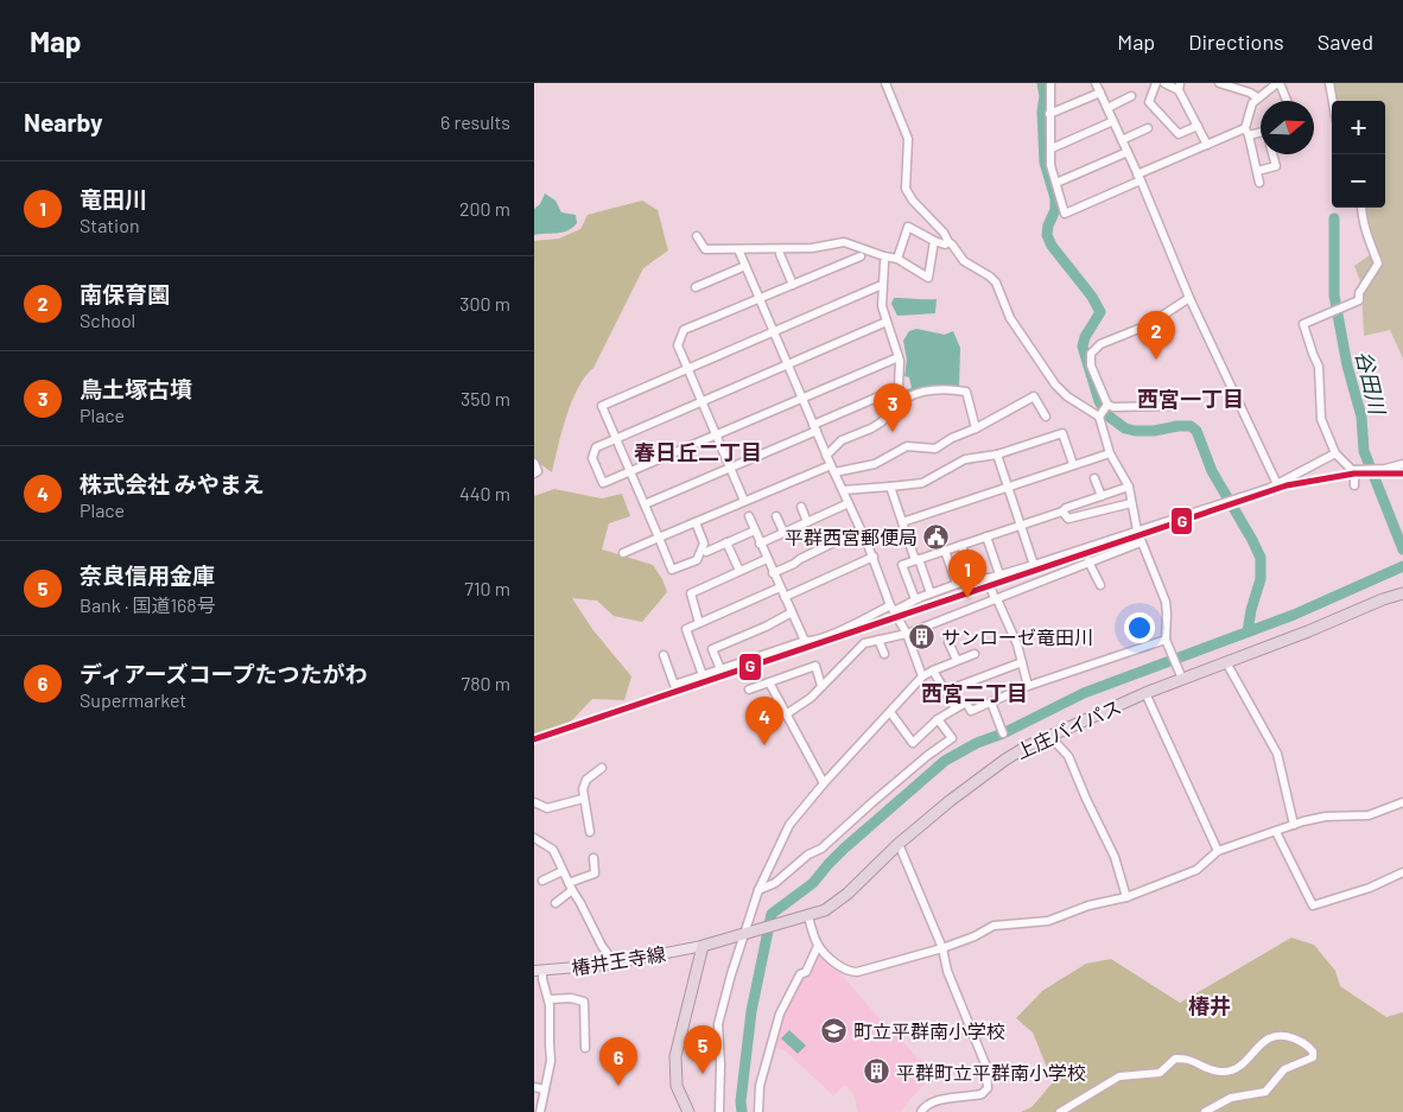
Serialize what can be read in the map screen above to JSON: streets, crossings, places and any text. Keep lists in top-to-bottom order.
{
  "streets": {
    "highway": ["上庄バイパス"],
    "main road": ["椿井王寺線"]
  },
  "crossings": [
    ["上庄バイパス", "椿井王寺線"]
  ],
  "districts": [
    "西宮一丁目",
    "春日丘二丁目",
    "西宮二丁目",
    "椿井"
  ],
  "water": ["谷田川"],
  "places": {
    "public building": ["平群西宮郵便局"],
    "building": ["サンローゼ竜田川", "平群町立平群南小学校"],
    "school or university": ["町立平群南小学校"]
  },
  "lines": ["transit line G"],
  "north": "right",
  "page": {
    "header": "Map",
    "nav": ["Map", "Directions", "Saved"],
    "heading": ["Nearby", "6 results"],
    "map_buttons": ["+", "−"],
    "list": [
      {
        "mark": "1",
        "name": "竜田川",
        "note": "Station",
        "value": "200 m"
      },
      {
        "mark": "2",
        "name": "南保育園",
        "note": "School",
        "value": "300 m"
      },
      {
        "mark": "3",
        "name": "鳥土塚古墳",
        "note": "Place",
        "value": "350 m"
      },
      {
        "mark": "4",
        "name": "株式会社 みやまえ",
        "note": "Place",
        "value": "440 m"
      },
      {
        "mark": "5",
        "name": "奈良信用金庫",
        "note": "Bank · 国道168号",
        "value": "710 m"
      },
      {
        "mark": "6",
        "name": "ディアーズコープたつたがわ",
        "note": "Supermarket",
        "value": "780 m"
      }
    ],
    "pins": [
      "2",
      "3",
      "1",
      "4",
      "5",
      "6"
    ]
  }
}
